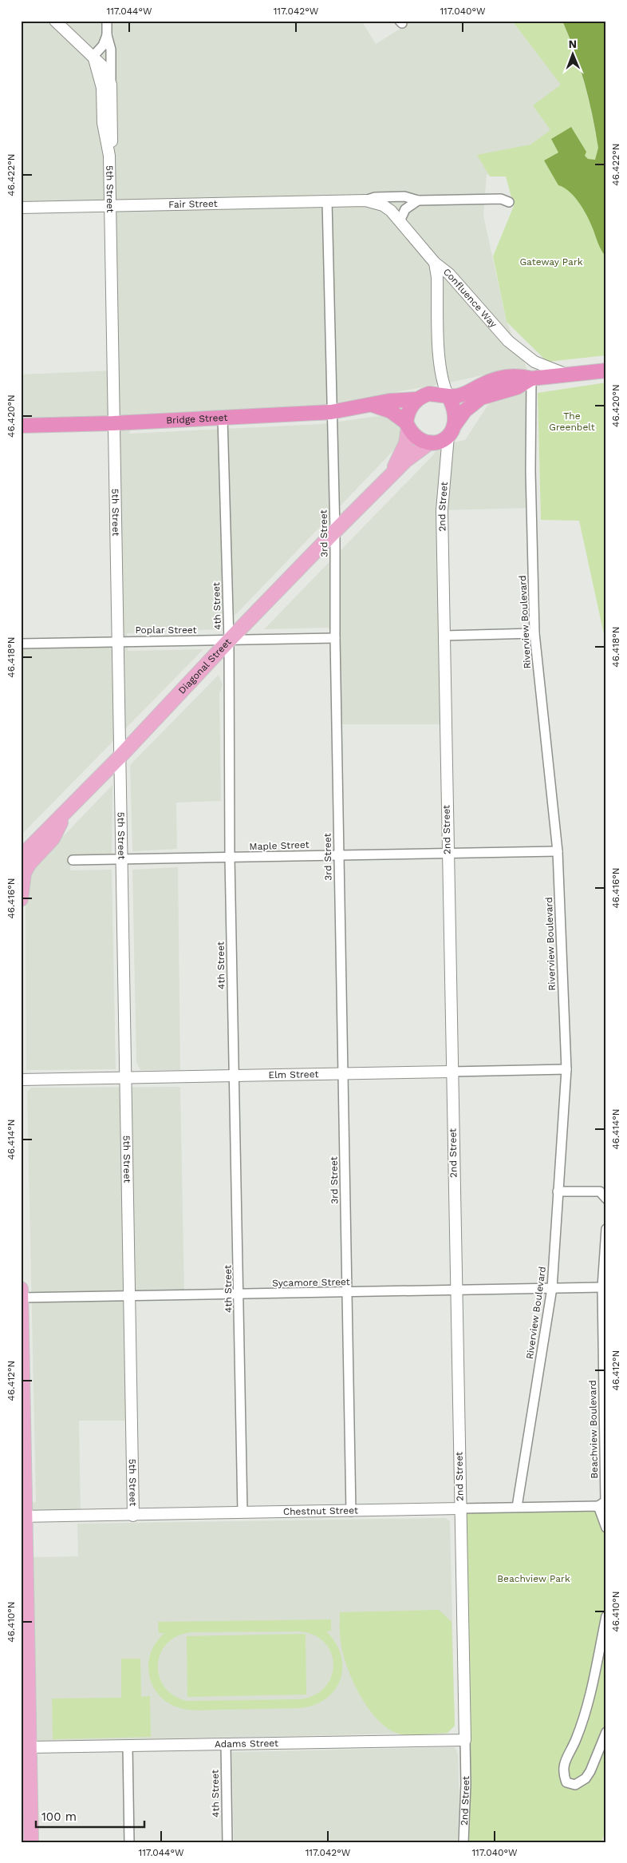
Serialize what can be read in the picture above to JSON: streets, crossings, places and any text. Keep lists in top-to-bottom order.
{
  "streets": {
    "highway": ["Bridge Street"],
    "main road": ["Diagonal Street"],
    "street": [
      "5th Street",
      "Fair Street",
      "Confluence Way",
      "2nd Street",
      "3rd Street",
      "4th Street",
      "Riverview Boulevard",
      "Poplar Street",
      "Maple Street",
      "Elm Street",
      "Sycamore Street",
      "Beachview Boulevard",
      "Chestnut Street",
      "Adams Street"
    ]
  },
  "crossings": [
    ["5th Street", "Fair Street"],
    ["5th Street", "Bridge Street"],
    ["5th Street", "Poplar Street"],
    ["5th Street", "Diagonal Street"],
    ["5th Street", "Maple Street"],
    ["5th Street", "Elm Street"],
    ["5th Street", "Sycamore Street"],
    ["5th Street", "Chestnut Street"],
    ["Fair Street", "Confluence Way"],
    ["Fair Street", "3rd Street"],
    ["Bridge Street", "2nd Street"],
    ["Bridge Street", "3rd Street"],
    ["Bridge Street", "4th Street"],
    ["Bridge Street", "Diagonal Street"],
    ["2nd Street", "Diagonal Street"],
    ["2nd Street", "Maple Street"],
    ["2nd Street", "Elm Street"],
    ["2nd Street", "Sycamore Street"],
    ["2nd Street", "Chestnut Street"],
    ["2nd Street", "Adams Street"],
    ["3rd Street", "Poplar Street"],
    ["3rd Street", "Diagonal Street"],
    ["3rd Street", "Maple Street"],
    ["3rd Street", "Elm Street"],
    ["3rd Street", "Sycamore Street"],
    ["3rd Street", "Chestnut Street"],
    ["4th Street", "Poplar Street"],
    ["4th Street", "Diagonal Street"],
    ["4th Street", "Maple Street"],
    ["4th Street", "Elm Street"],
    ["4th Street", "Sycamore Street"],
    ["4th Street", "Chestnut Street"],
    ["4th Street", "Adams Street"],
    ["Riverview Boulevard", "Maple Street"],
    ["Riverview Boulevard", "Elm Street"],
    ["Riverview Boulevard", "Sycamore Street"],
    ["Riverview Boulevard", "Chestnut Street"],
    ["Poplar Street", "Diagonal Street"],
    ["Sycamore Street", "Beachview Boulevard"],
    ["Beachview Boulevard", "Chestnut Street"]
  ],
  "parks": ["Gateway Park", "The Greenbelt", "Beachview Park"],
  "scale_bar": "100 m",
  "north": "top",
  "coordinates": [
    "117.044°W",
    "117.042°W",
    "117.040°W",
    "46.422°N",
    "46.420°N",
    "46.418°N",
    "46.416°N",
    "46.414°N",
    "46.412°N",
    "46.410°N"
  ]
}
